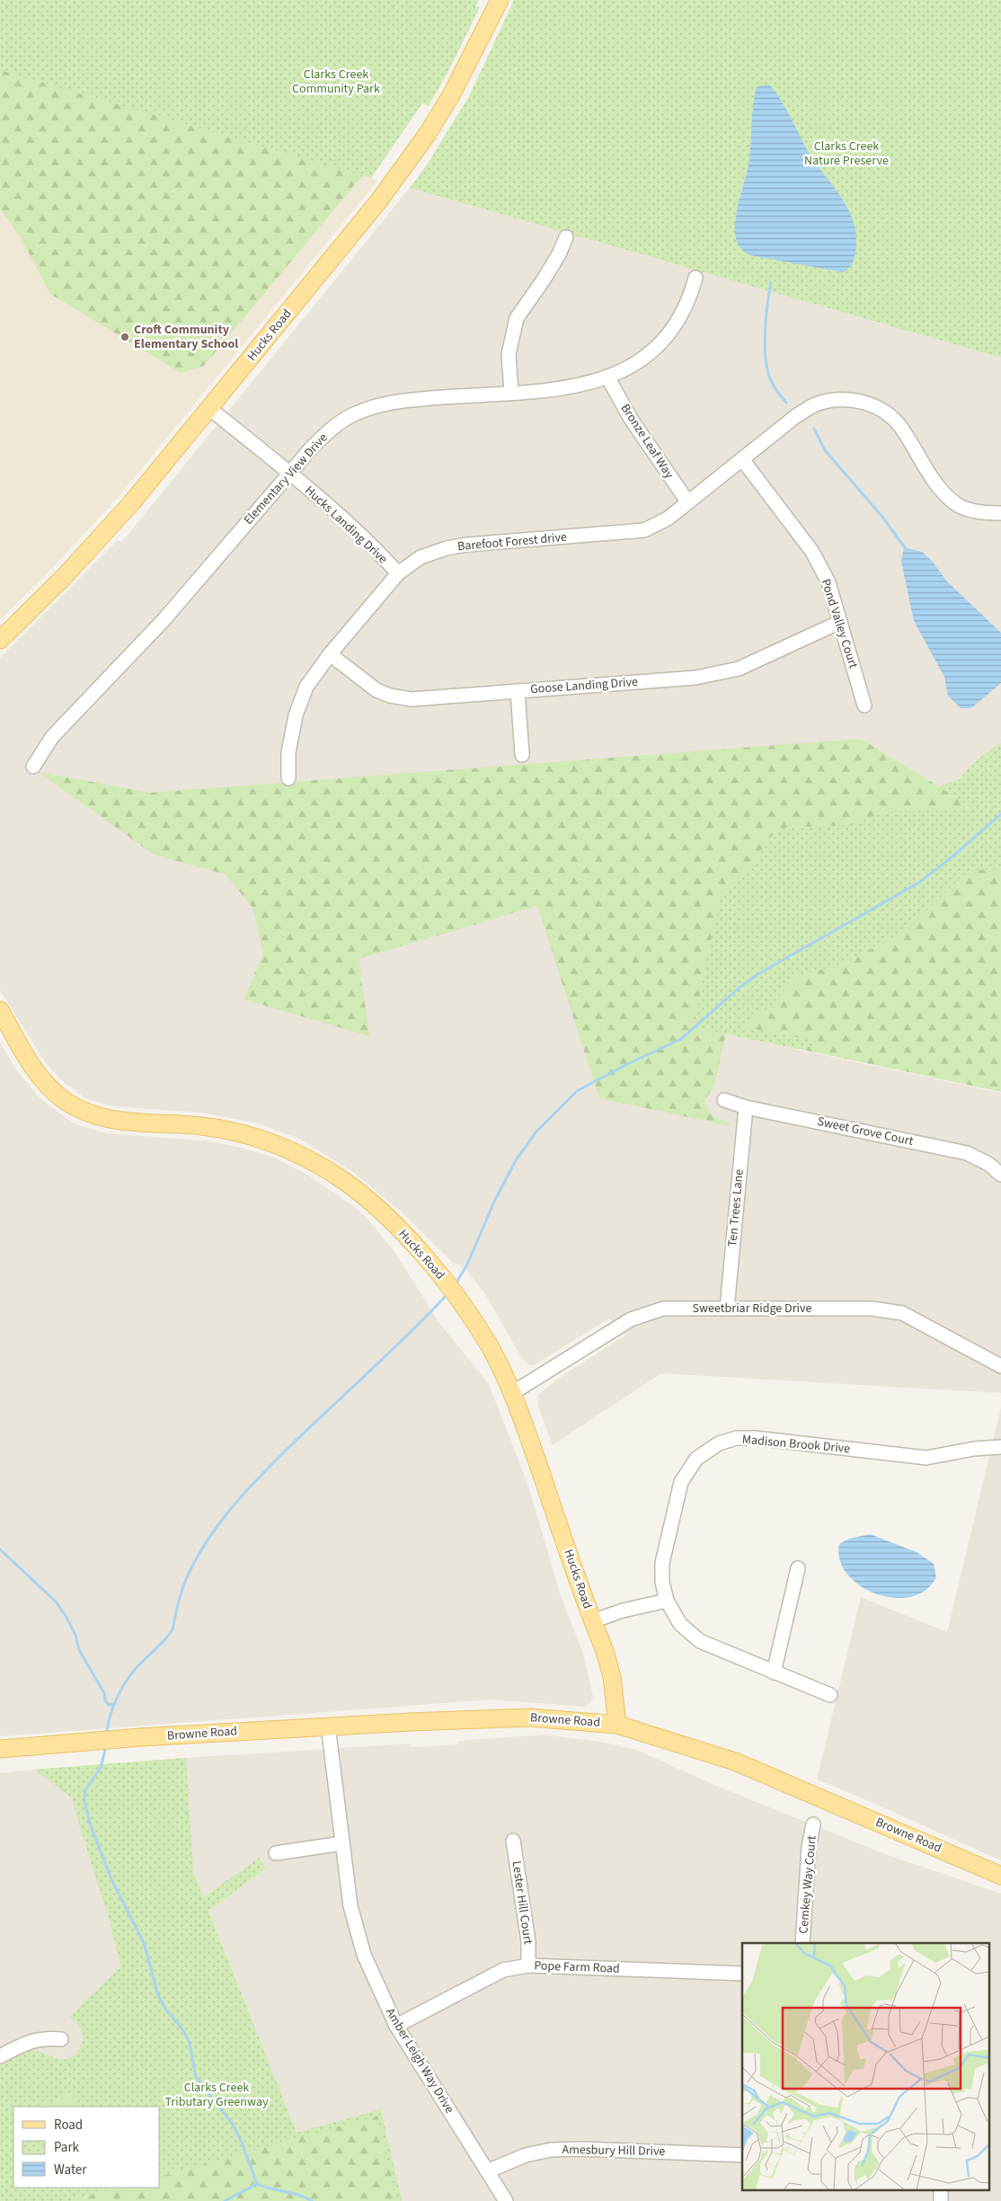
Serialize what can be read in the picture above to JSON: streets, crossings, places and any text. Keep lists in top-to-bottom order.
{
  "streets": {
    "main road": ["Hucks Road", "Browne Road"],
    "street": [
      "Bronze Leaf Way",
      "Elementary View Drive",
      "Hucks Landing Drive",
      "Barefoot Forest drive",
      "Pond Valley Court",
      "Goose Landing Drive",
      "Sweet Grove Court",
      "Ten Trees Lane",
      "Sweetbriar Ridge Drive",
      "Madison Brook Drive",
      "Cemkey Way Court",
      "Lester Hill Court",
      "Pope Farm Road",
      "Amber Leigh Way Drive",
      "Amesbury Hill Drive"
    ]
  },
  "crossings": [
    ["Hucks Road", "Hucks Landing Drive"],
    ["Hucks Road", "Sweetbriar Ridge Drive"],
    ["Hucks Road", "Browne Road"],
    ["Bronze Leaf Way", "Elementary View Drive"],
    ["Bronze Leaf Way", "Barefoot Forest drive"],
    ["Elementary View Drive", "Hucks Landing Drive"],
    ["Hucks Landing Drive", "Barefoot Forest drive"],
    ["Barefoot Forest drive", "Pond Valley Court"],
    ["Barefoot Forest drive", "Goose Landing Drive"],
    ["Pond Valley Court", "Goose Landing Drive"],
    ["Sweet Grove Court", "Ten Trees Lane"],
    ["Ten Trees Lane", "Sweetbriar Ridge Drive"],
    ["Browne Road", "Amber Leigh Way Drive"],
    ["Lester Hill Court", "Pope Farm Road"],
    ["Pope Farm Road", "Amber Leigh Way Drive"],
    ["Amber Leigh Way Drive", "Amesbury Hill Drive"]
  ],
  "parks": ["Clarks Creek Community Park", "Clarks Creek Nature Preserve", "Clarks Creek Tributary Greenway"],
  "places": ["Croft Community Elementary School"],
  "legend": ["Road", "Park", "Water"]
}
